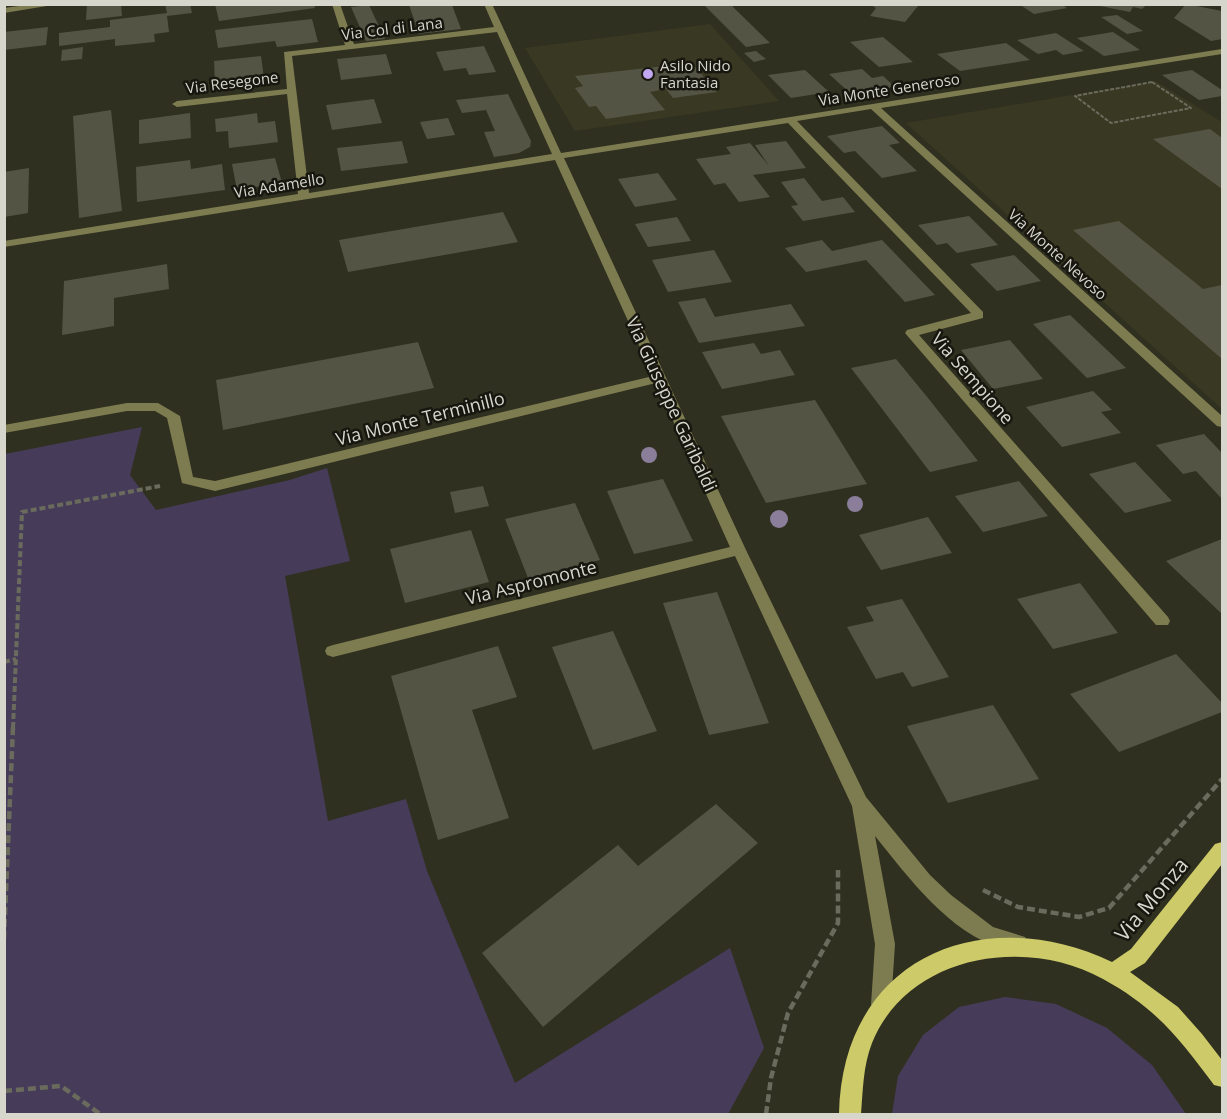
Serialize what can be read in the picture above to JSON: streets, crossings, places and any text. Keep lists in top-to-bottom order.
{
  "streets": {
    "main road": ["Via Monza"],
    "street": [
      "Via Col di Lana",
      "Via Resegone",
      "Via Monte Generoso",
      "Via Adamello",
      "Via Monte Nevoso",
      "Via Sempione",
      "Via Giuseppe Garibaldi",
      "Via Monte Terminillo",
      "Via Aspromonte"
    ]
  },
  "crossings": [
    ["Via Col di Lana", "Via Resegone"],
    ["Via Col di Lana", "Via Giuseppe Garibaldi"],
    ["Via Resegone", "Via Adamello"],
    ["Via Monte Generoso", "Via Adamello"],
    ["Via Monte Generoso", "Via Monte Nevoso"],
    ["Via Monte Generoso", "Via Sempione"],
    ["Via Monte Generoso", "Via Giuseppe Garibaldi"],
    ["Via Adamello", "Via Giuseppe Garibaldi"],
    ["Via Giuseppe Garibaldi", "Via Monte Terminillo"],
    ["Via Giuseppe Garibaldi", "Via Aspromonte"]
  ],
  "places": ["Asilo Nido Fantasia"]
}
